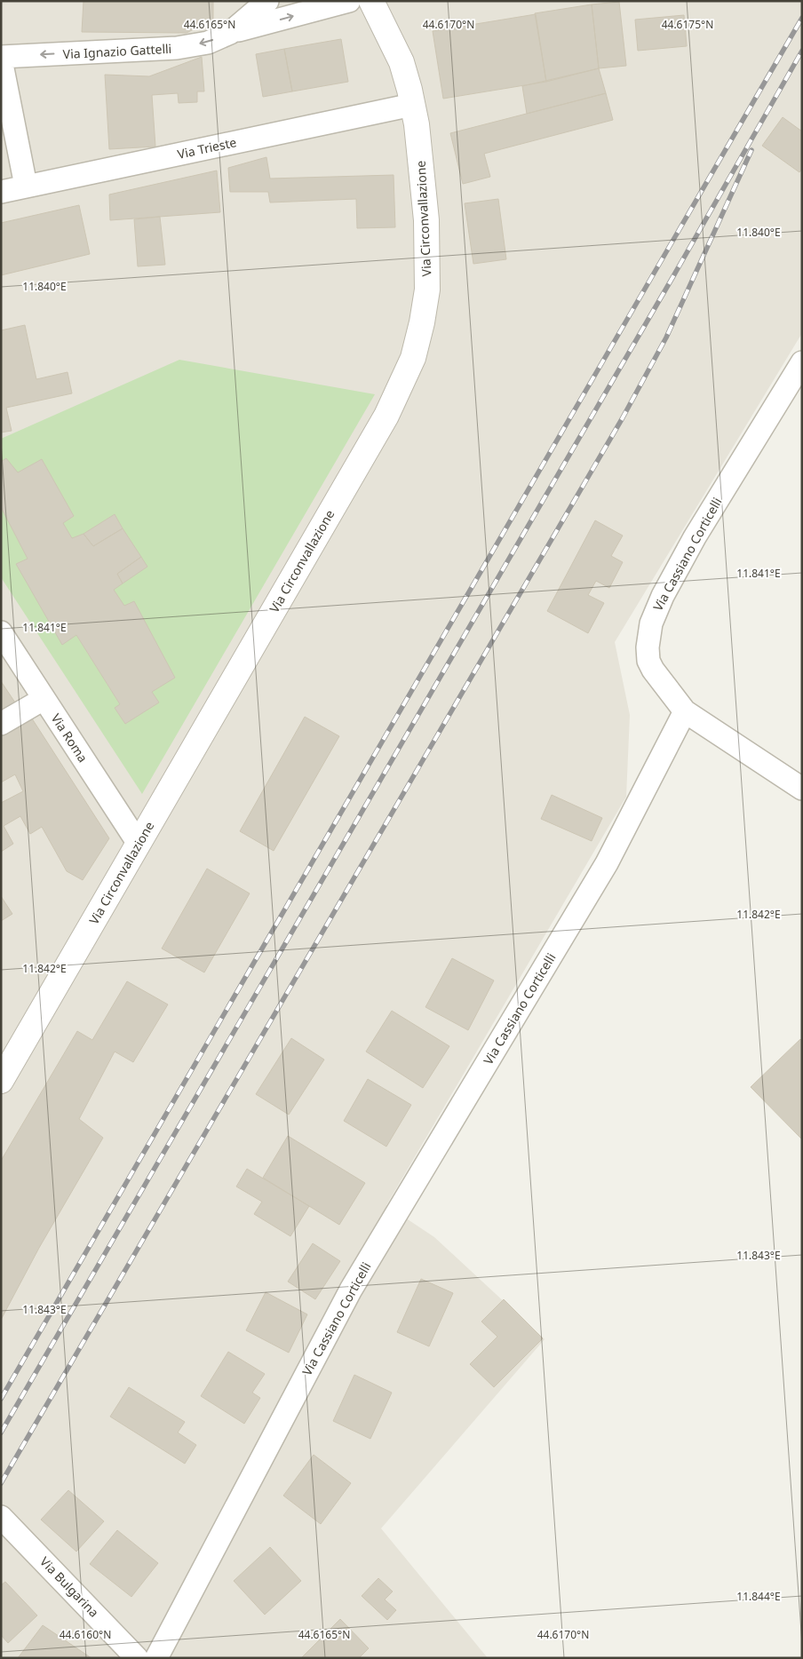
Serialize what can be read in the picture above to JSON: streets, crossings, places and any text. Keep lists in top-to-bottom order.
{
  "streets": {
    "street": [
      "Via Ignazio Gattelli",
      "Via Trieste",
      "Via Circonvallazione",
      "Via Cassiano Corticelli",
      "Via Roma",
      "Via Bulgarina"
    ]
  },
  "crossings": [
    ["Via Trieste", "Via Circonvallazione"],
    ["Via Circonvallazione", "Via Roma"]
  ],
  "coordinates": [
    "44.6165°N",
    "44.6170°N",
    "44.6175°N",
    "11.840°E",
    "11.841°E",
    "11.842°E",
    "11.843°E",
    "11.844°E",
    "44.6160°N"
  ]
}
